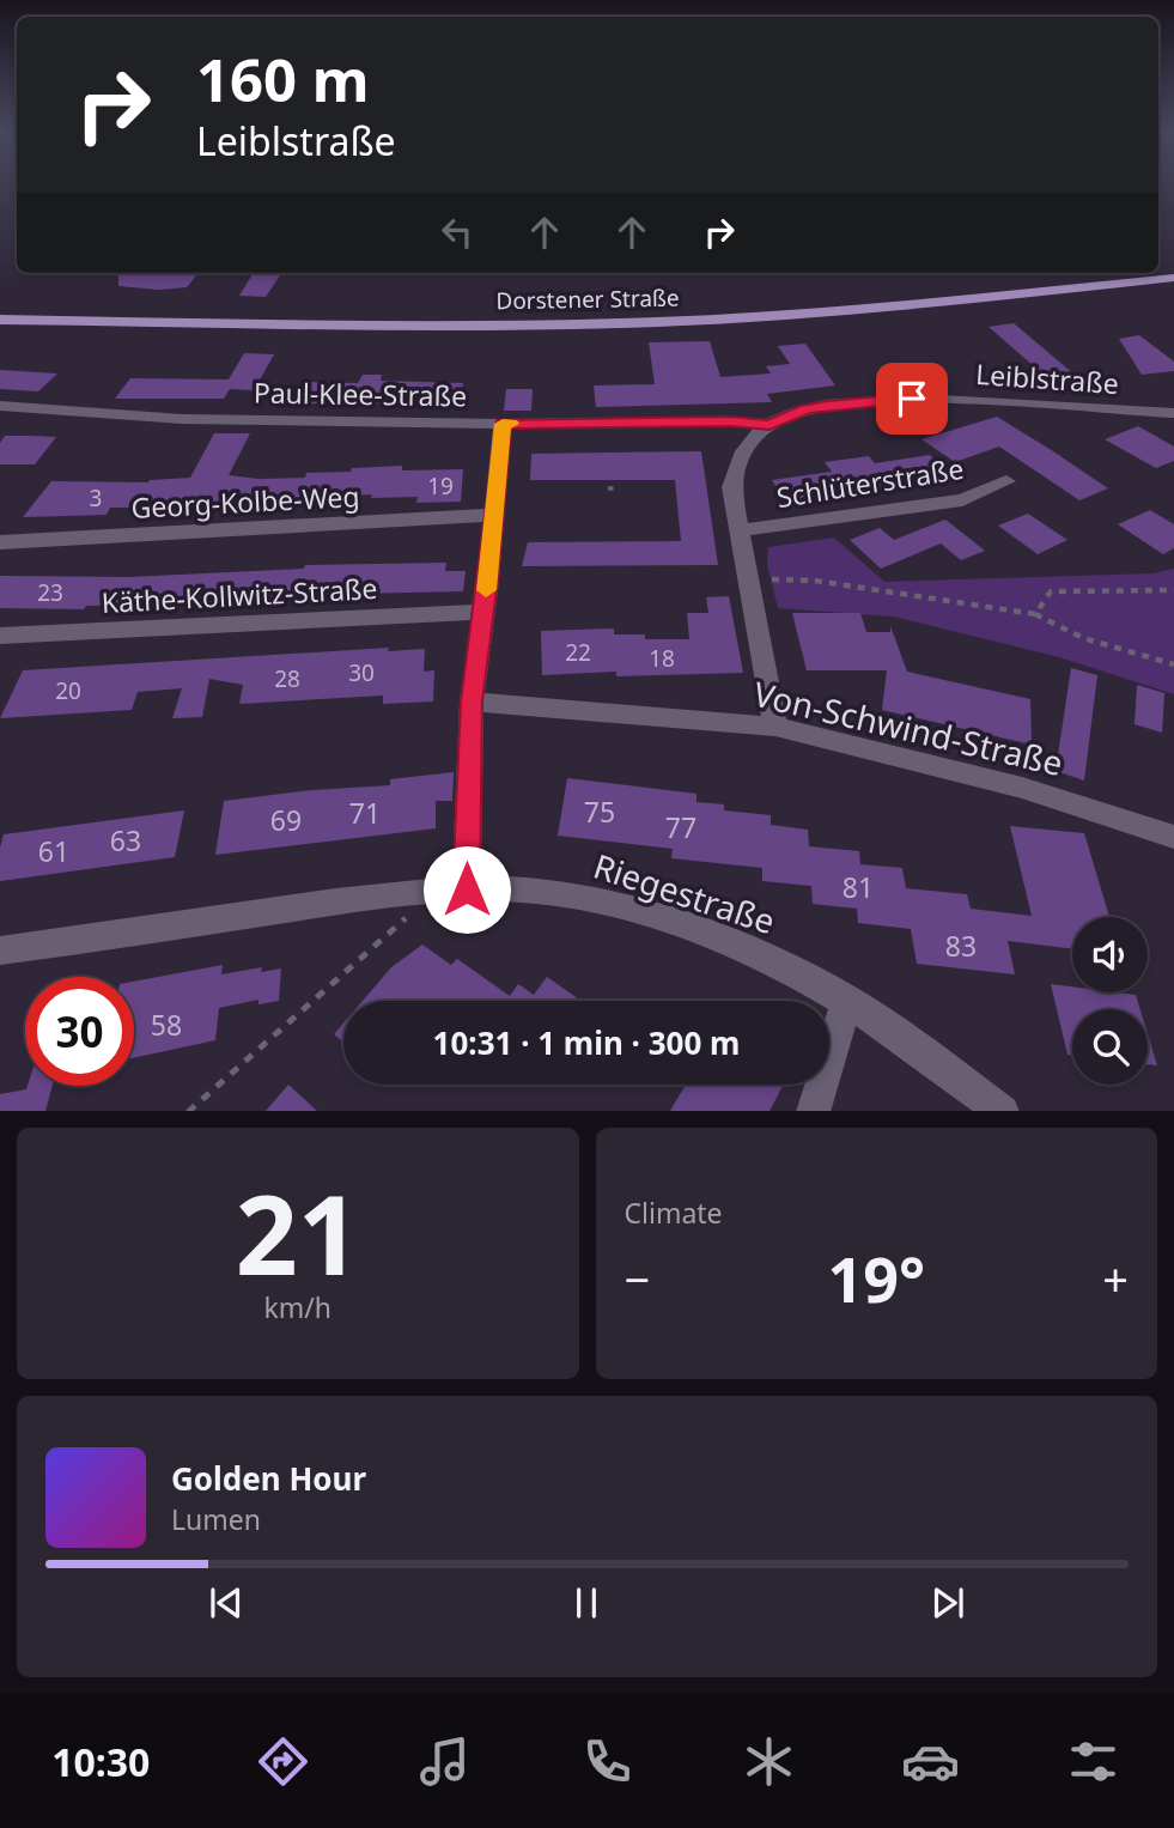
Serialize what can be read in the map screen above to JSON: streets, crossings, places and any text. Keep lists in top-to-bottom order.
{
  "streets": {
    "main road": ["Dorstener Straße"],
    "street": [
      "Leiblstraße",
      "Paul-Klee-Straße",
      "Schlüterstraße",
      "Georg-Kolbe-Weg",
      "Käthe-Kollwitz-Straße",
      "Von-Schwind-Straße",
      "Riegestraße"
    ]
  },
  "crossings": [
    ["Leiblstraße", "Paul-Klee-Straße"],
    ["Leiblstraße", "Schlüterstraße"],
    ["Leiblstraße", "Von-Schwind-Straße"],
    ["Paul-Klee-Straße", "Georg-Kolbe-Weg"],
    ["Paul-Klee-Straße", "Käthe-Kollwitz-Straße"],
    ["Paul-Klee-Straße", "Von-Schwind-Straße"],
    ["Paul-Klee-Straße", "Riegestraße"]
  ],
  "house_numbers": [
    "19",
    "3",
    "23",
    "22",
    "18",
    "30",
    "28",
    "20",
    "75",
    "71",
    "69",
    "77",
    "63",
    "61",
    "81",
    "83",
    "58"
  ],
  "page": {
    "turn": ["160 m", "Leiblstraße"],
    "limit": "30",
    "trip": "10:31 · 1 min · 300 m",
    "tile": [
      ["21", "km/h"],
      "Climate"
    ],
    "heat": ["−", "19°", "+"],
    "song": ["Golden Hour", "Lumen"],
    "tabs": "10:30"
  }
}
